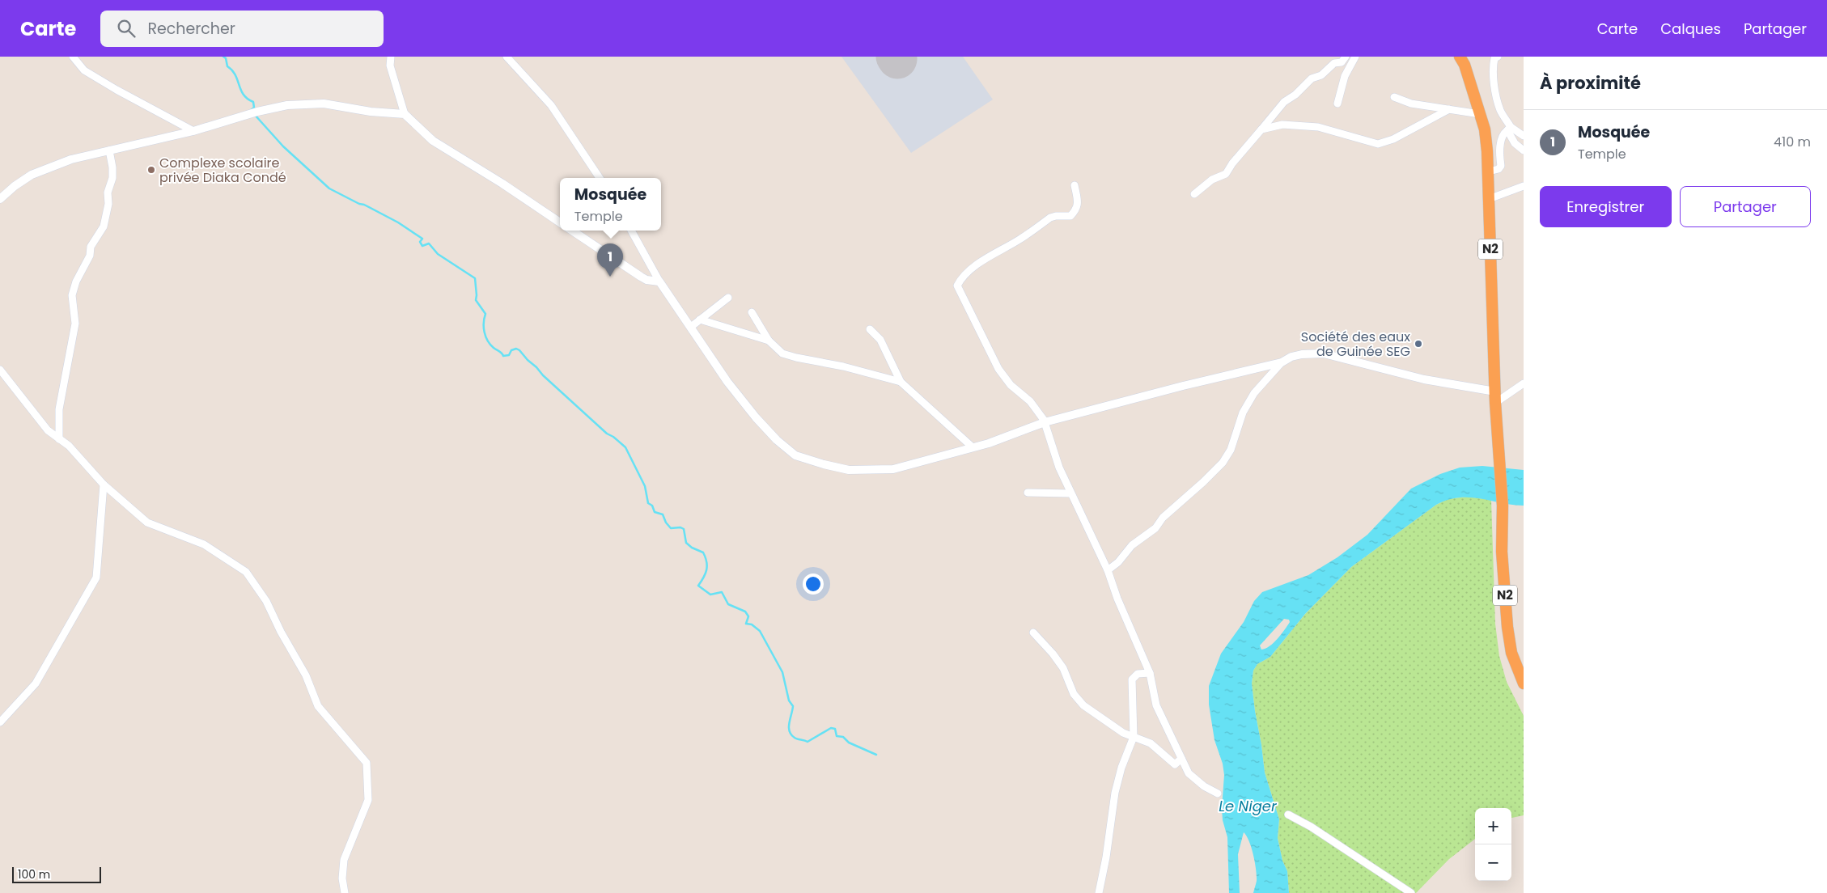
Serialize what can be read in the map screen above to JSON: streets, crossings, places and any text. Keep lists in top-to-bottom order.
{
  "streets": {
    "highway": ["N2"]
  },
  "water": ["Le Niger"],
  "places": ["Complexe scolaire privée Diaka Condé", "Société des eaux de Guinée SEG"],
  "scale_bar": "100 m",
  "page": {
    "header": "Carte",
    "search": "Rechercher",
    "nav": ["Carte", "Calques", "Partager"],
    "heading": "À proximité",
    "list": [
      {
        "mark": "1",
        "name": "Mosquée",
        "note": "Temple",
        "value": "410 m"
      }
    ],
    "buttons": ["Enregistrer", "Partager"],
    "popup": ["Mosquée", "Temple"],
    "pins": "1",
    "map_buttons": ["+", "−"],
    "scale": "100 m"
  }
}
